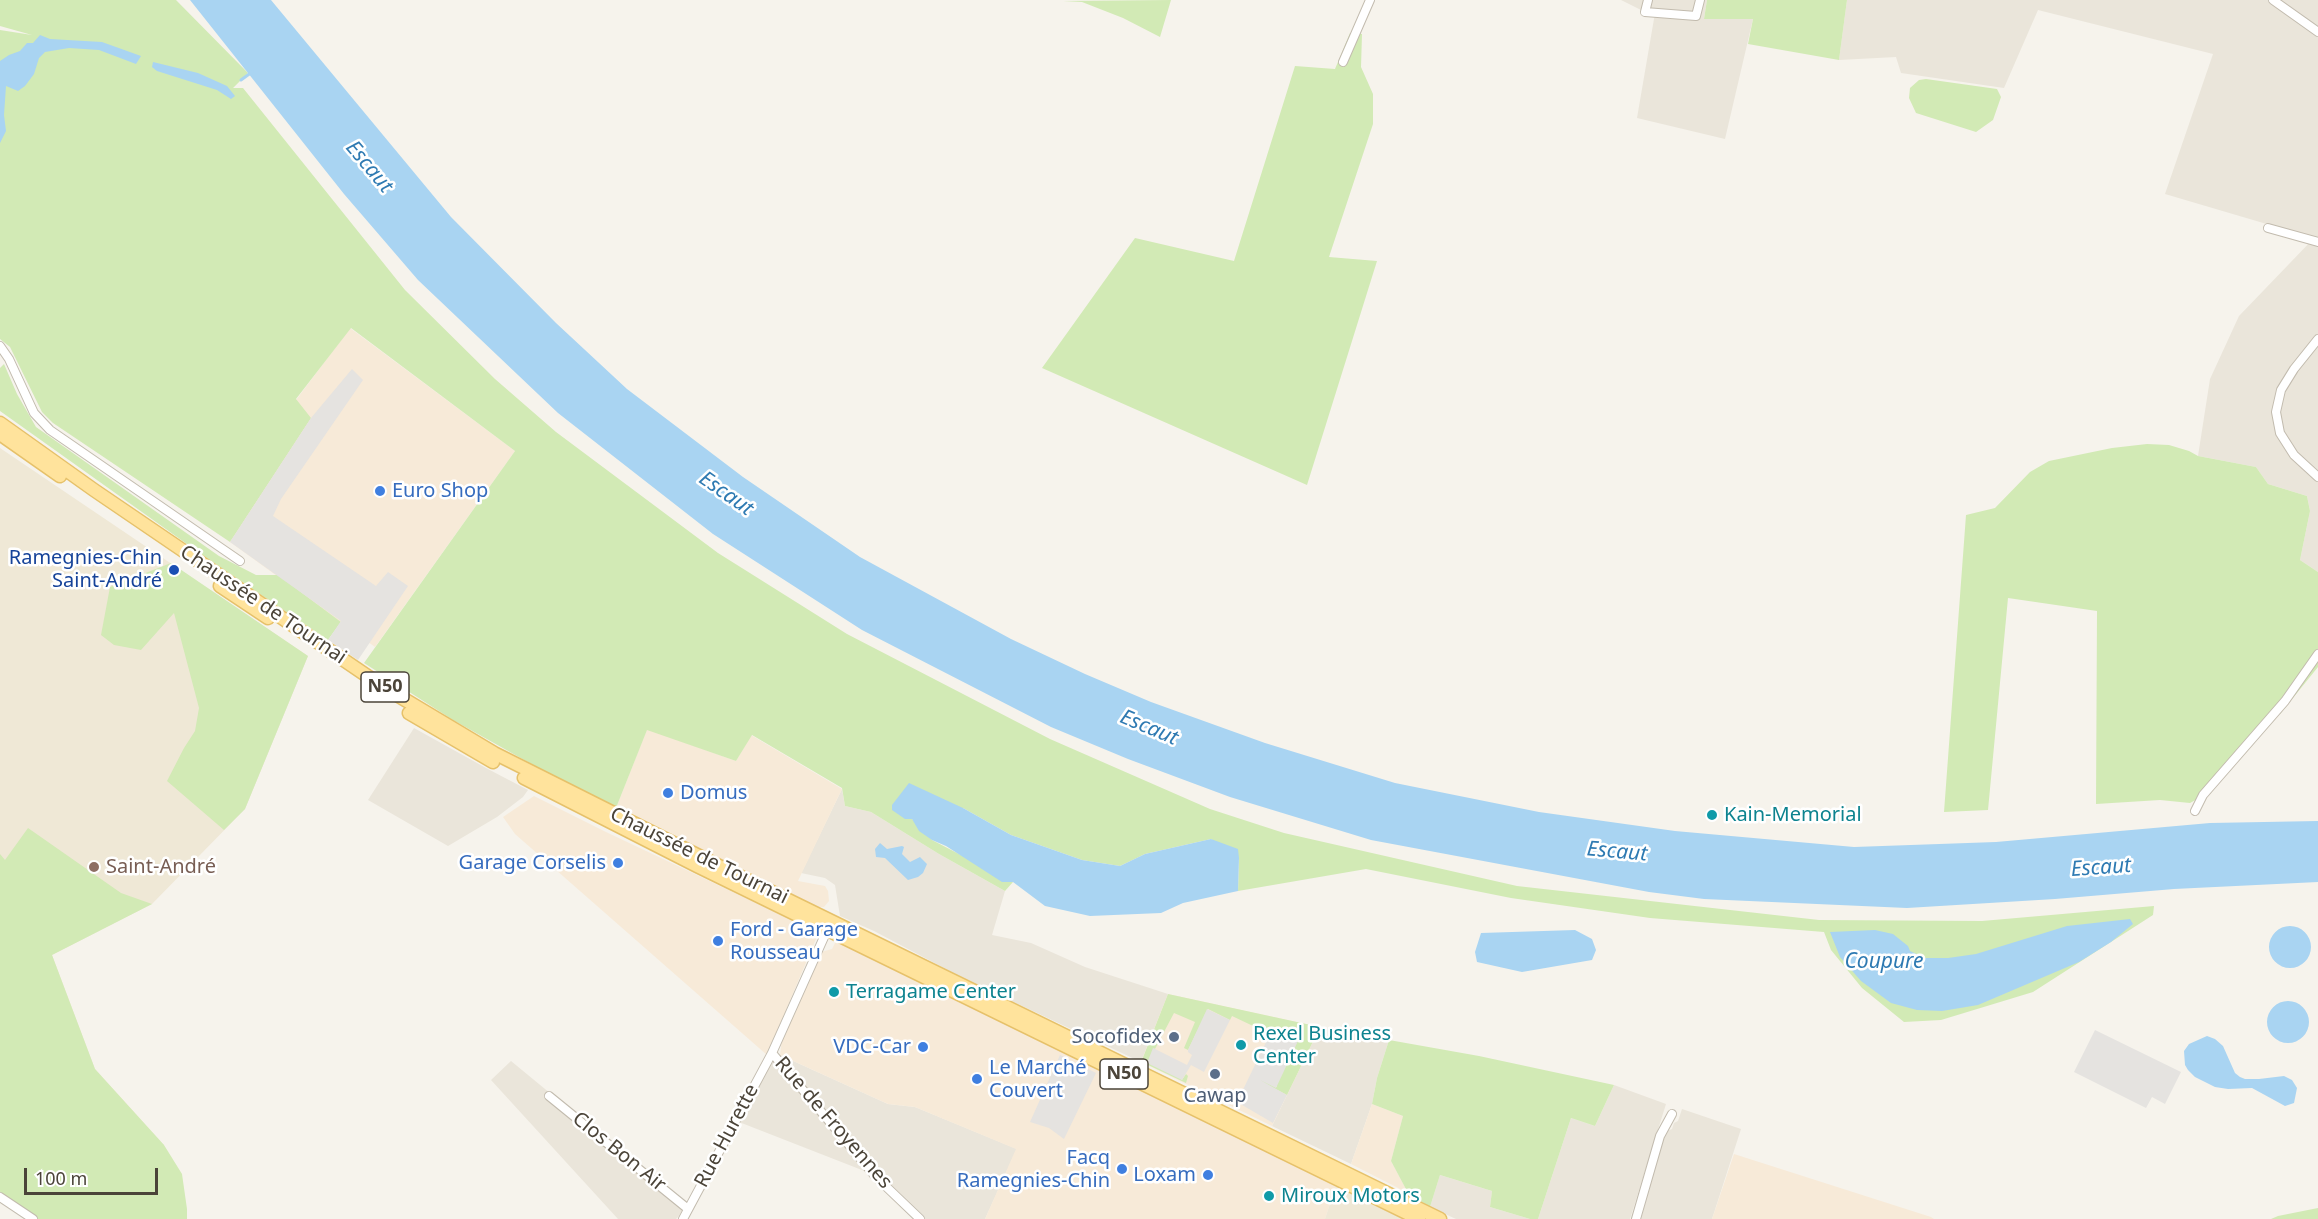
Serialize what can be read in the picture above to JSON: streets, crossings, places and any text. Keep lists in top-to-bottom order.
{
  "streets": {
    "main road": ["Chaussée de Tournai", "N50"],
    "street": ["Rue de Froyennes", "Rue Hurette", "Clos Bon Air"]
  },
  "crossings": [
    ["Chaussée de Tournai", "Rue de Froyennes"],
    ["Rue de Froyennes", "Rue Hurette"],
    ["Rue Hurette", "Clos Bon Air"]
  ],
  "water": ["Escaut", "Coupure"],
  "places": [
    "Euro Shop",
    "Ramegnies-Chin Saint-André",
    "Domus",
    "Kain-Memorial",
    "Garage Corselis",
    "Saint-André",
    "Ford - Garage Rousseau",
    "Terragame Center",
    "Socofidex",
    "Rexel Business Center",
    "VDC-Car",
    "Cawap",
    "Le Marché Couvert",
    "Facq Ramegnies-Chin",
    "Loxam",
    "Miroux Motors"
  ],
  "scale_bar": "100 m"
}
